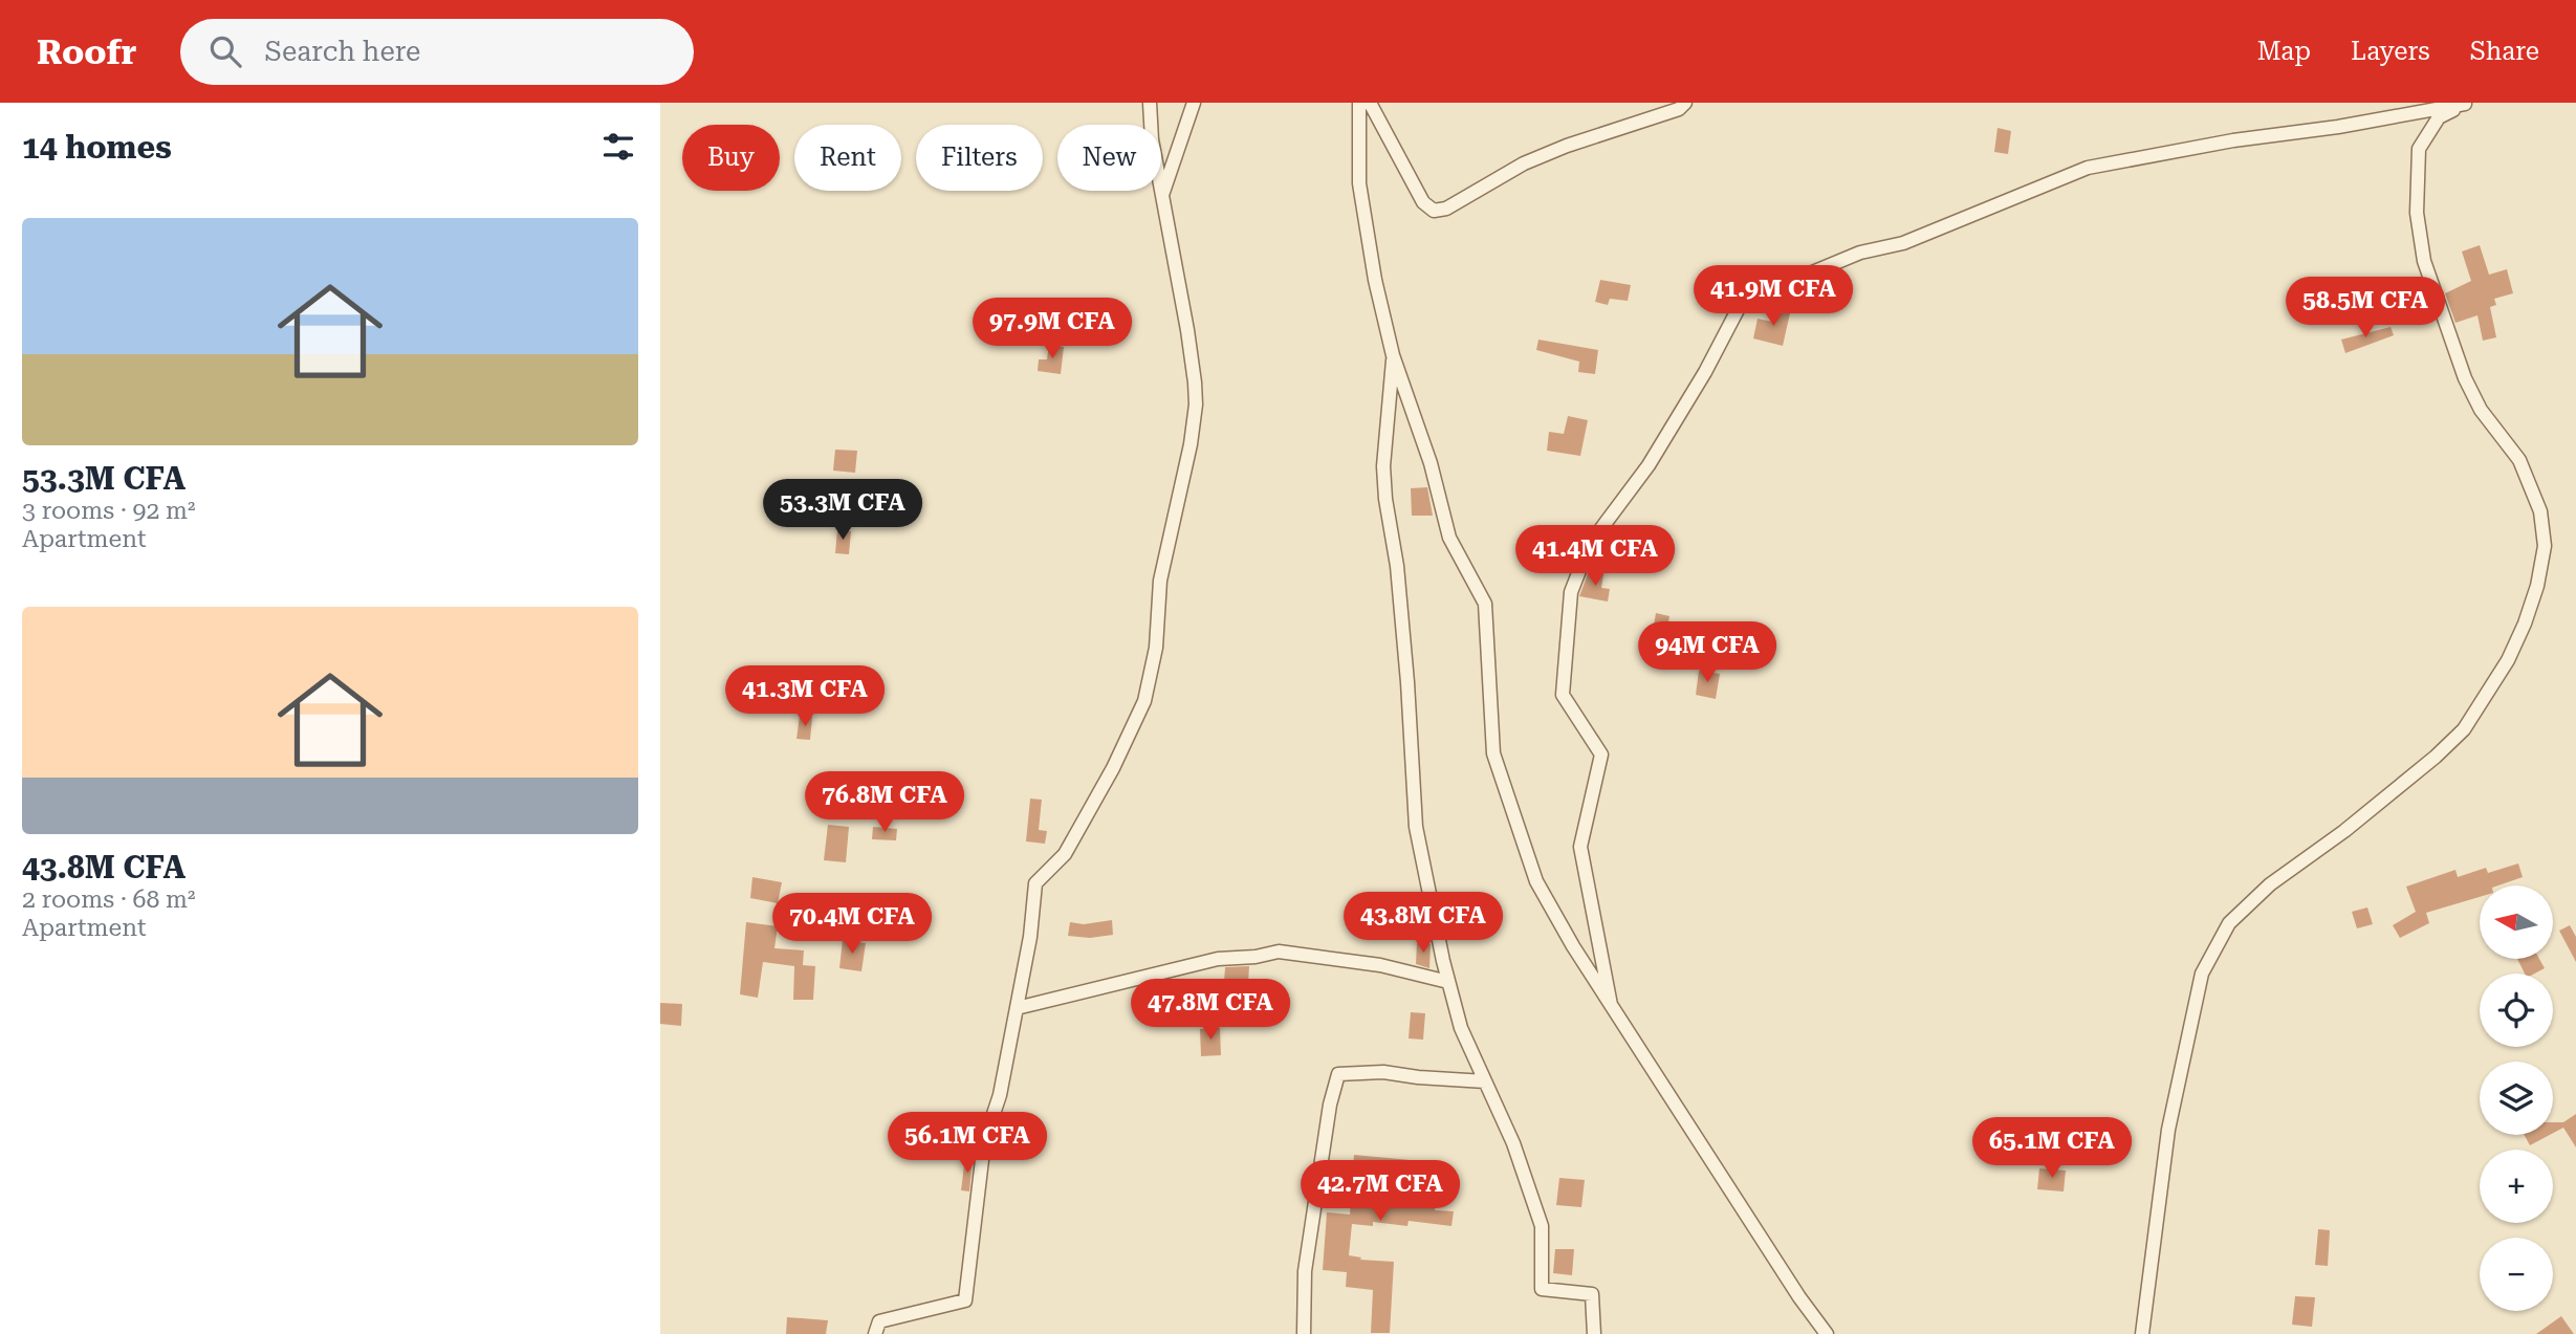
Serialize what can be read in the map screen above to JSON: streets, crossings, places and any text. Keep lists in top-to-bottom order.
{
  "north": "left",
  "page": {
    "header": "Roofr",
    "search": "Search here",
    "nav": ["Map", "Layers", "Share"],
    "heading": "14 homes",
    "chip": [
      "Buy",
      "Rent",
      "Filters",
      "New"
    ],
    "list": [
      {
        "name": "53.3M CFA",
        "note": "3 rooms · 92 m² · Apartment"
      },
      {
        "name": "43.8M CFA",
        "note": "2 rooms · 68 m² · Apartment"
      }
    ],
    "price": [
      "41.9M CFA",
      "58.5M CFA",
      "97.9M CFA",
      "53.3M CFA",
      "41.4M CFA",
      "94M CFA",
      "41.3M CFA",
      "76.8M CFA",
      "43.8M CFA",
      "70.4M CFA",
      "47.8M CFA",
      "56.1M CFA",
      "65.1M CFA",
      "42.7M CFA"
    ],
    "map_buttons": ["+", "−"]
  }
}
